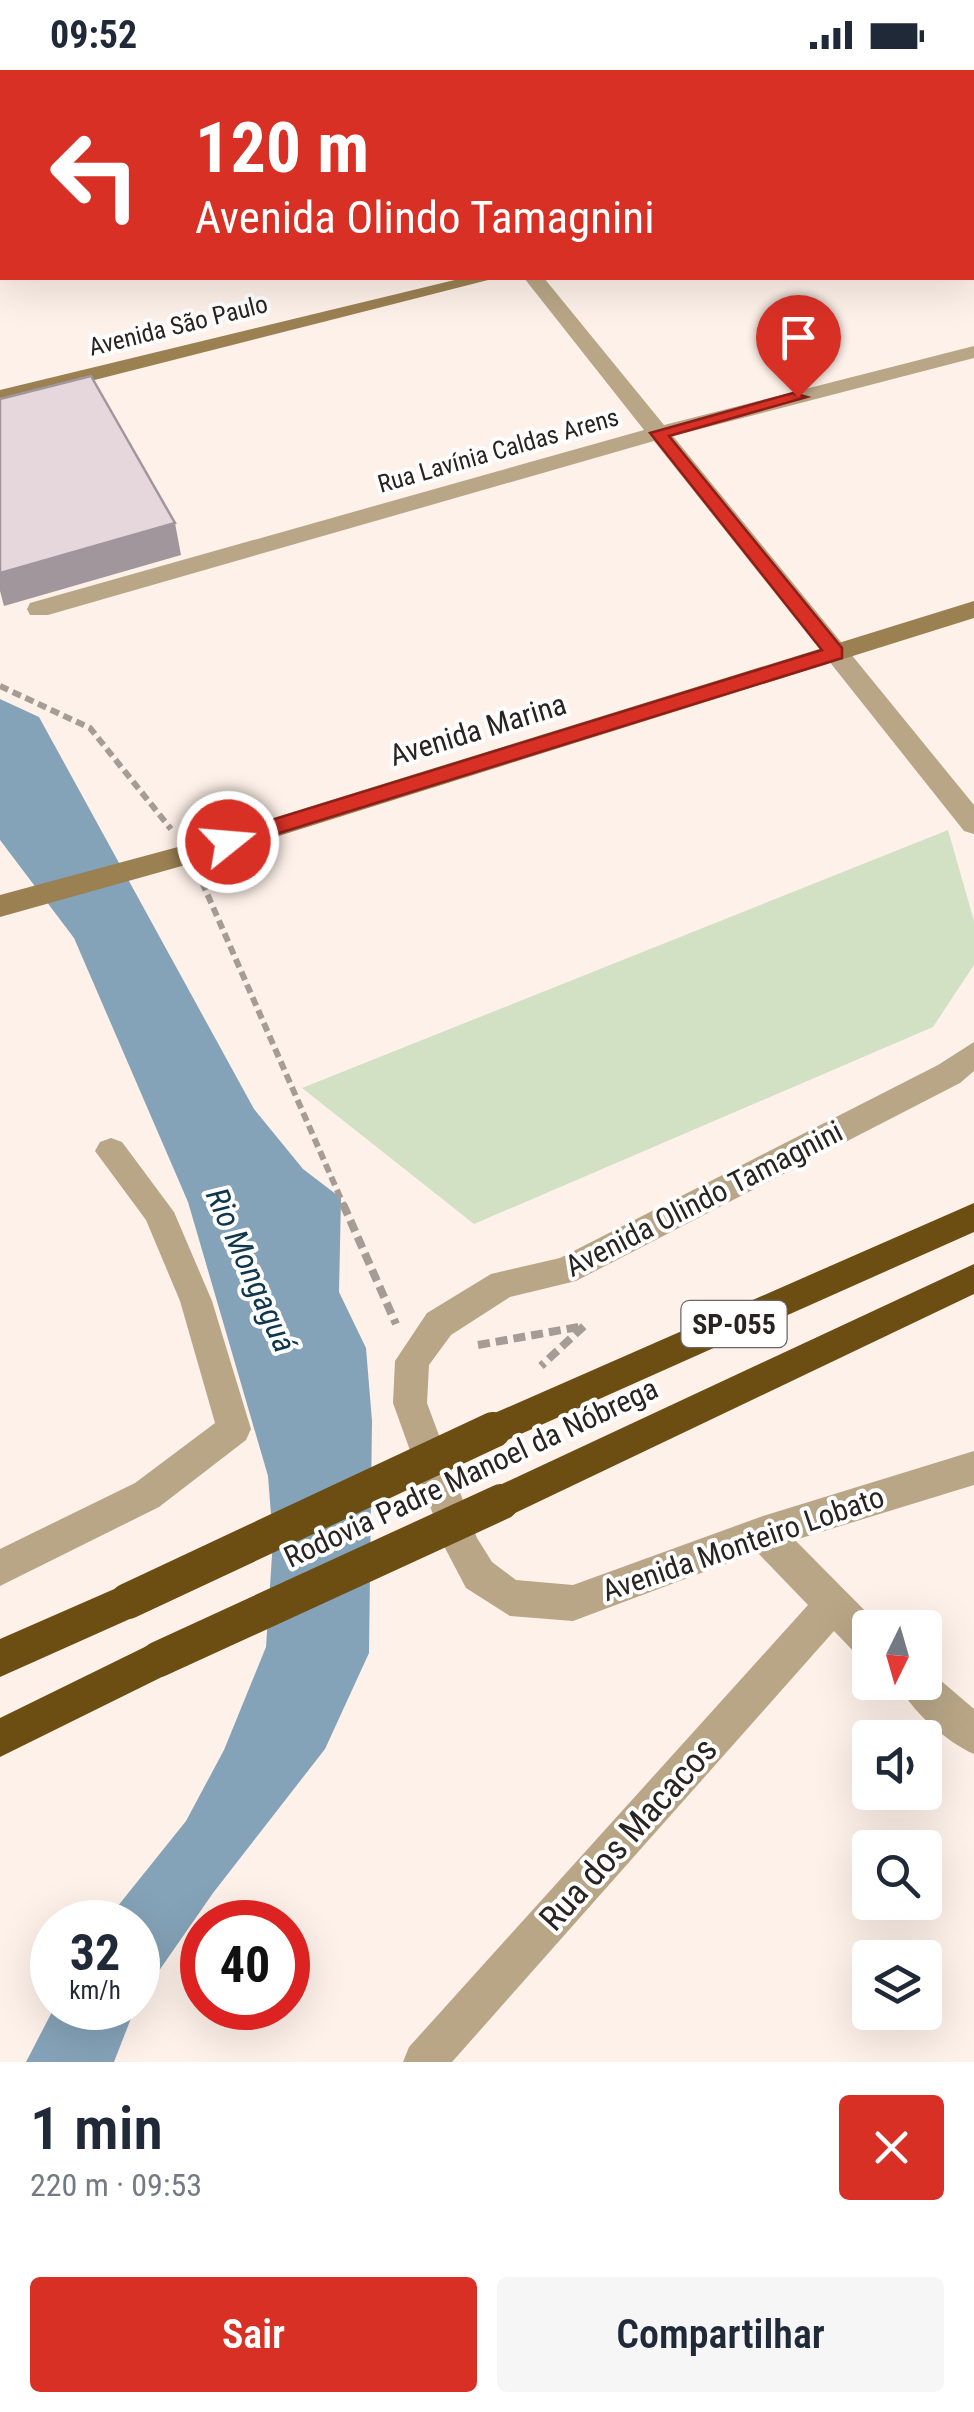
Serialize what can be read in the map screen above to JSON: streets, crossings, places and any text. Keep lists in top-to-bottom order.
{
  "streets": {
    "highway": ["SP-055", "Rodovia Padre Manoel da Nóbrega"],
    "street": [
      "Avenida São Paulo",
      "Rua Lavínia Caldas Arens",
      "Avenida Marina",
      "Avenida Olindo Tamagnini",
      "Avenida Monteiro Lobato",
      "Rua dos Macacos"
    ]
  },
  "crossings": [
    ["Avenida Olindo Tamagnini", "Avenida Monteiro Lobato"]
  ],
  "water": ["Rio Mongaguá"],
  "north": "bottom",
  "page": {
    "status": "09:52",
    "turn": ["120 m", "Avenida Olindo Tamagnini"],
    "speed": "32 km/h",
    "limit": "40",
    "heading": ["1 min", "220 m · 09:53"],
    "buttons": ["Sair", "Compartilhar"]
  }
}
